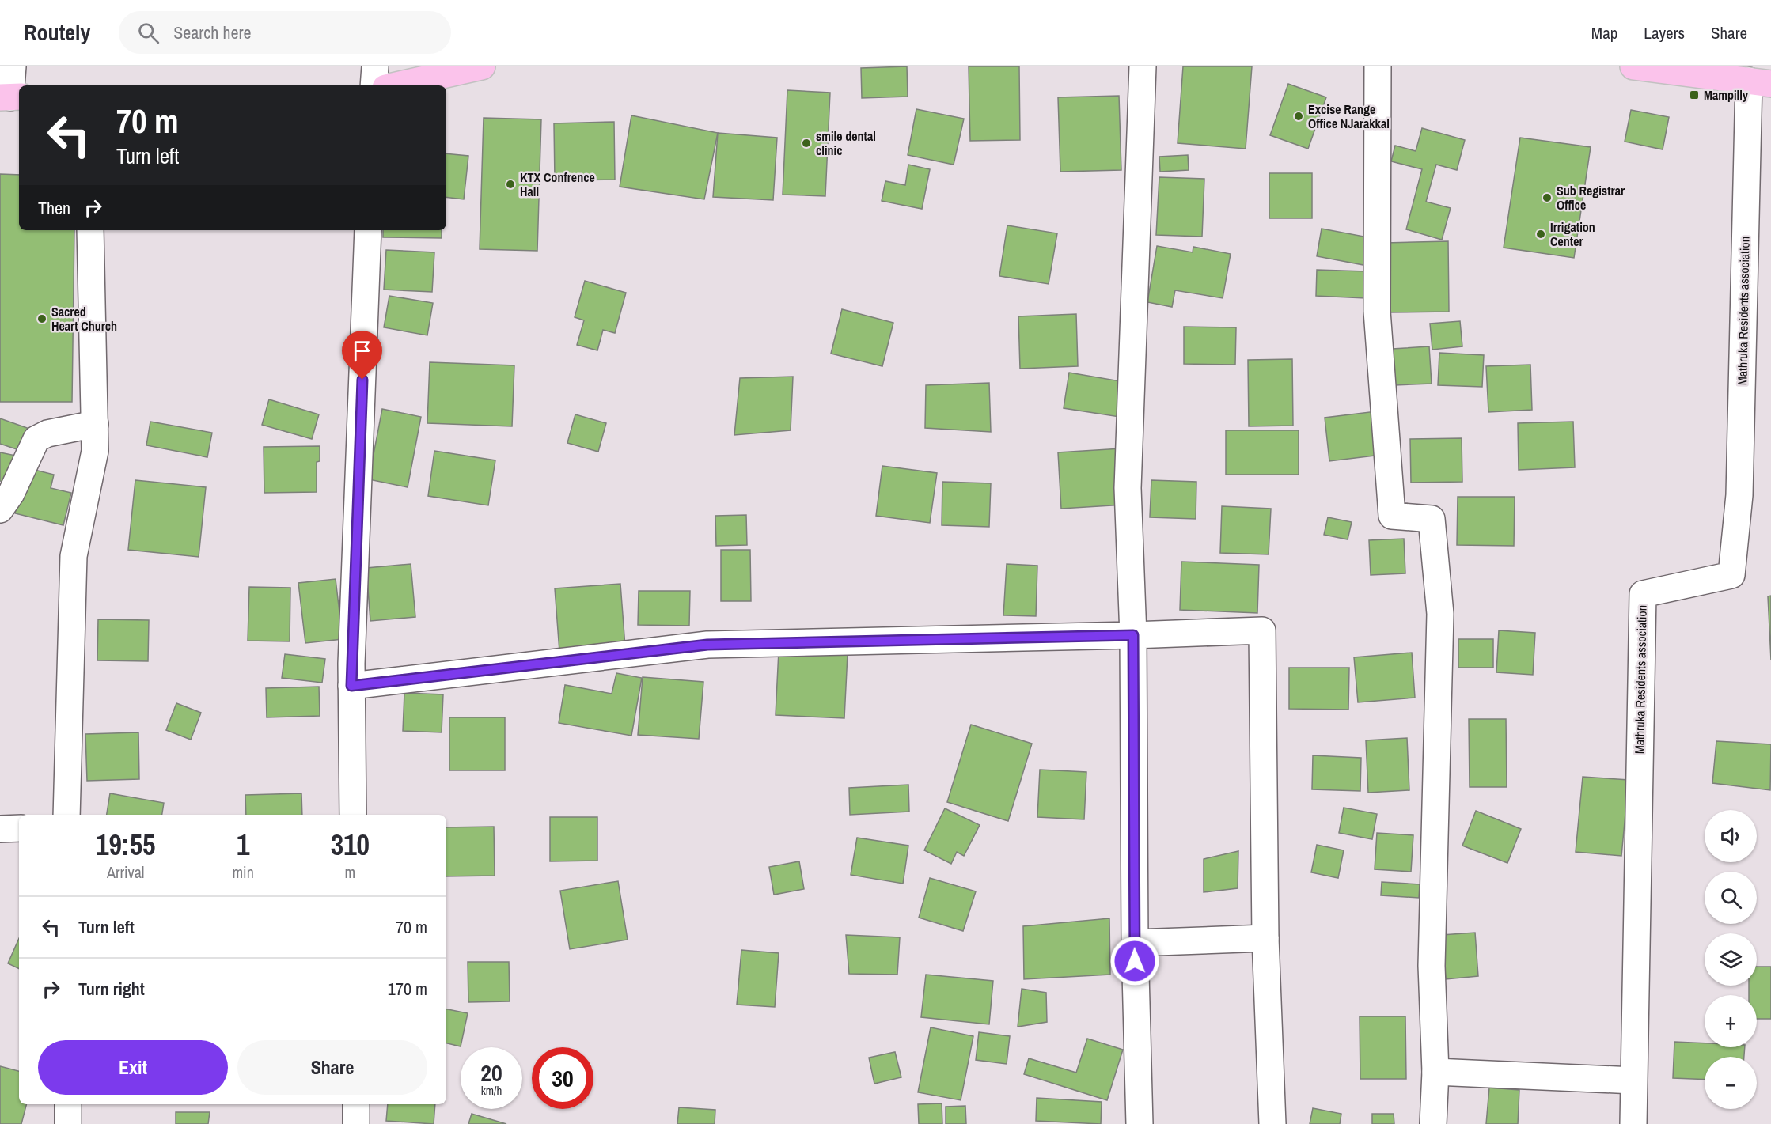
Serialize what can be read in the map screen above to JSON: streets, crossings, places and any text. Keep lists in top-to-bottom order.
{
  "streets": {
    "street": ["Mathruka Residents association"]
  },
  "places": {
    "transit": ["Mampilly"],
    "other": [
      "Excise Range Office NJarakkal",
      "smile dental clinic",
      "KTX Confrence Hall",
      "Sub Registrar Office",
      "Irrigation Center",
      "Sacred Heart Church"
    ]
  },
  "page": {
    "header": "Routely",
    "search": "Search here",
    "nav": ["Map", "Layers", "Share"],
    "turn": ["70 m", "Turn left"],
    "then": "Then",
    "map_buttons": ["+", "−"],
    "eta": [
      "19:55",
      "Arrival",
      "1",
      "min",
      "310",
      "m"
    ],
    "list": [
      {
        "name": "Turn left",
        "value": "70 m"
      },
      {
        "name": "Turn right",
        "value": "170 m"
      }
    ],
    "buttons": ["Exit", "Share"],
    "speed": "20 km/h",
    "limit": "30"
  }
}
